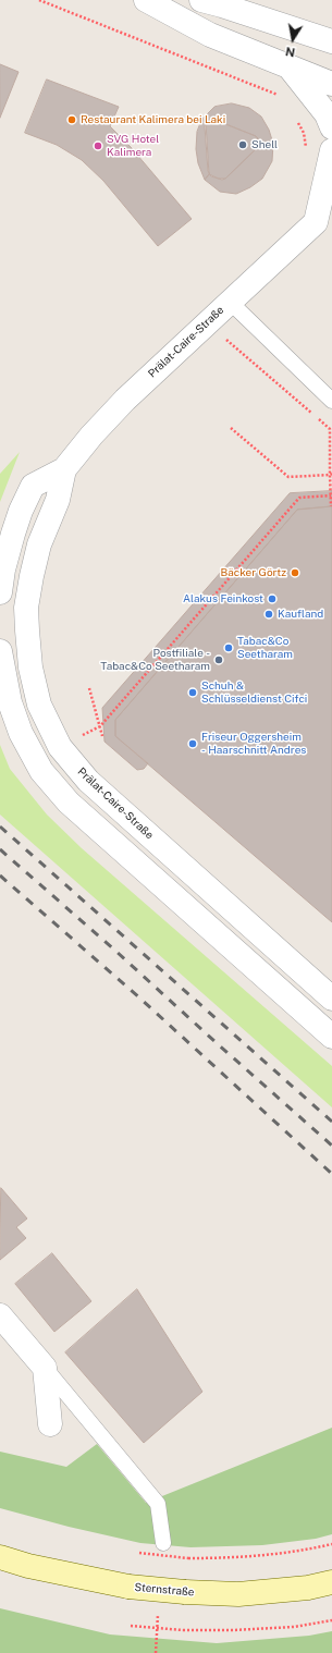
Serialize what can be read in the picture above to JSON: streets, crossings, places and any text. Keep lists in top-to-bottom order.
{
  "streets": {
    "main road": ["Sternstraße"],
    "street": ["Prälat-Caire-Straße"]
  },
  "places": [
    "Restaurant Kalimera bei Laki",
    "Shell",
    "SVG Hotel Kalimera",
    "Bäcker Görtz",
    "Alakus Feinkost",
    "Kaufland",
    "Tabac&Co Seetharam",
    "Postfiliale - Tabac&Co Seetharam",
    "Schuh & Schlüsseldienst Cifci",
    "Friseur Oggersheim - Haarschnitt Andres"
  ],
  "north": "bottom"
}
